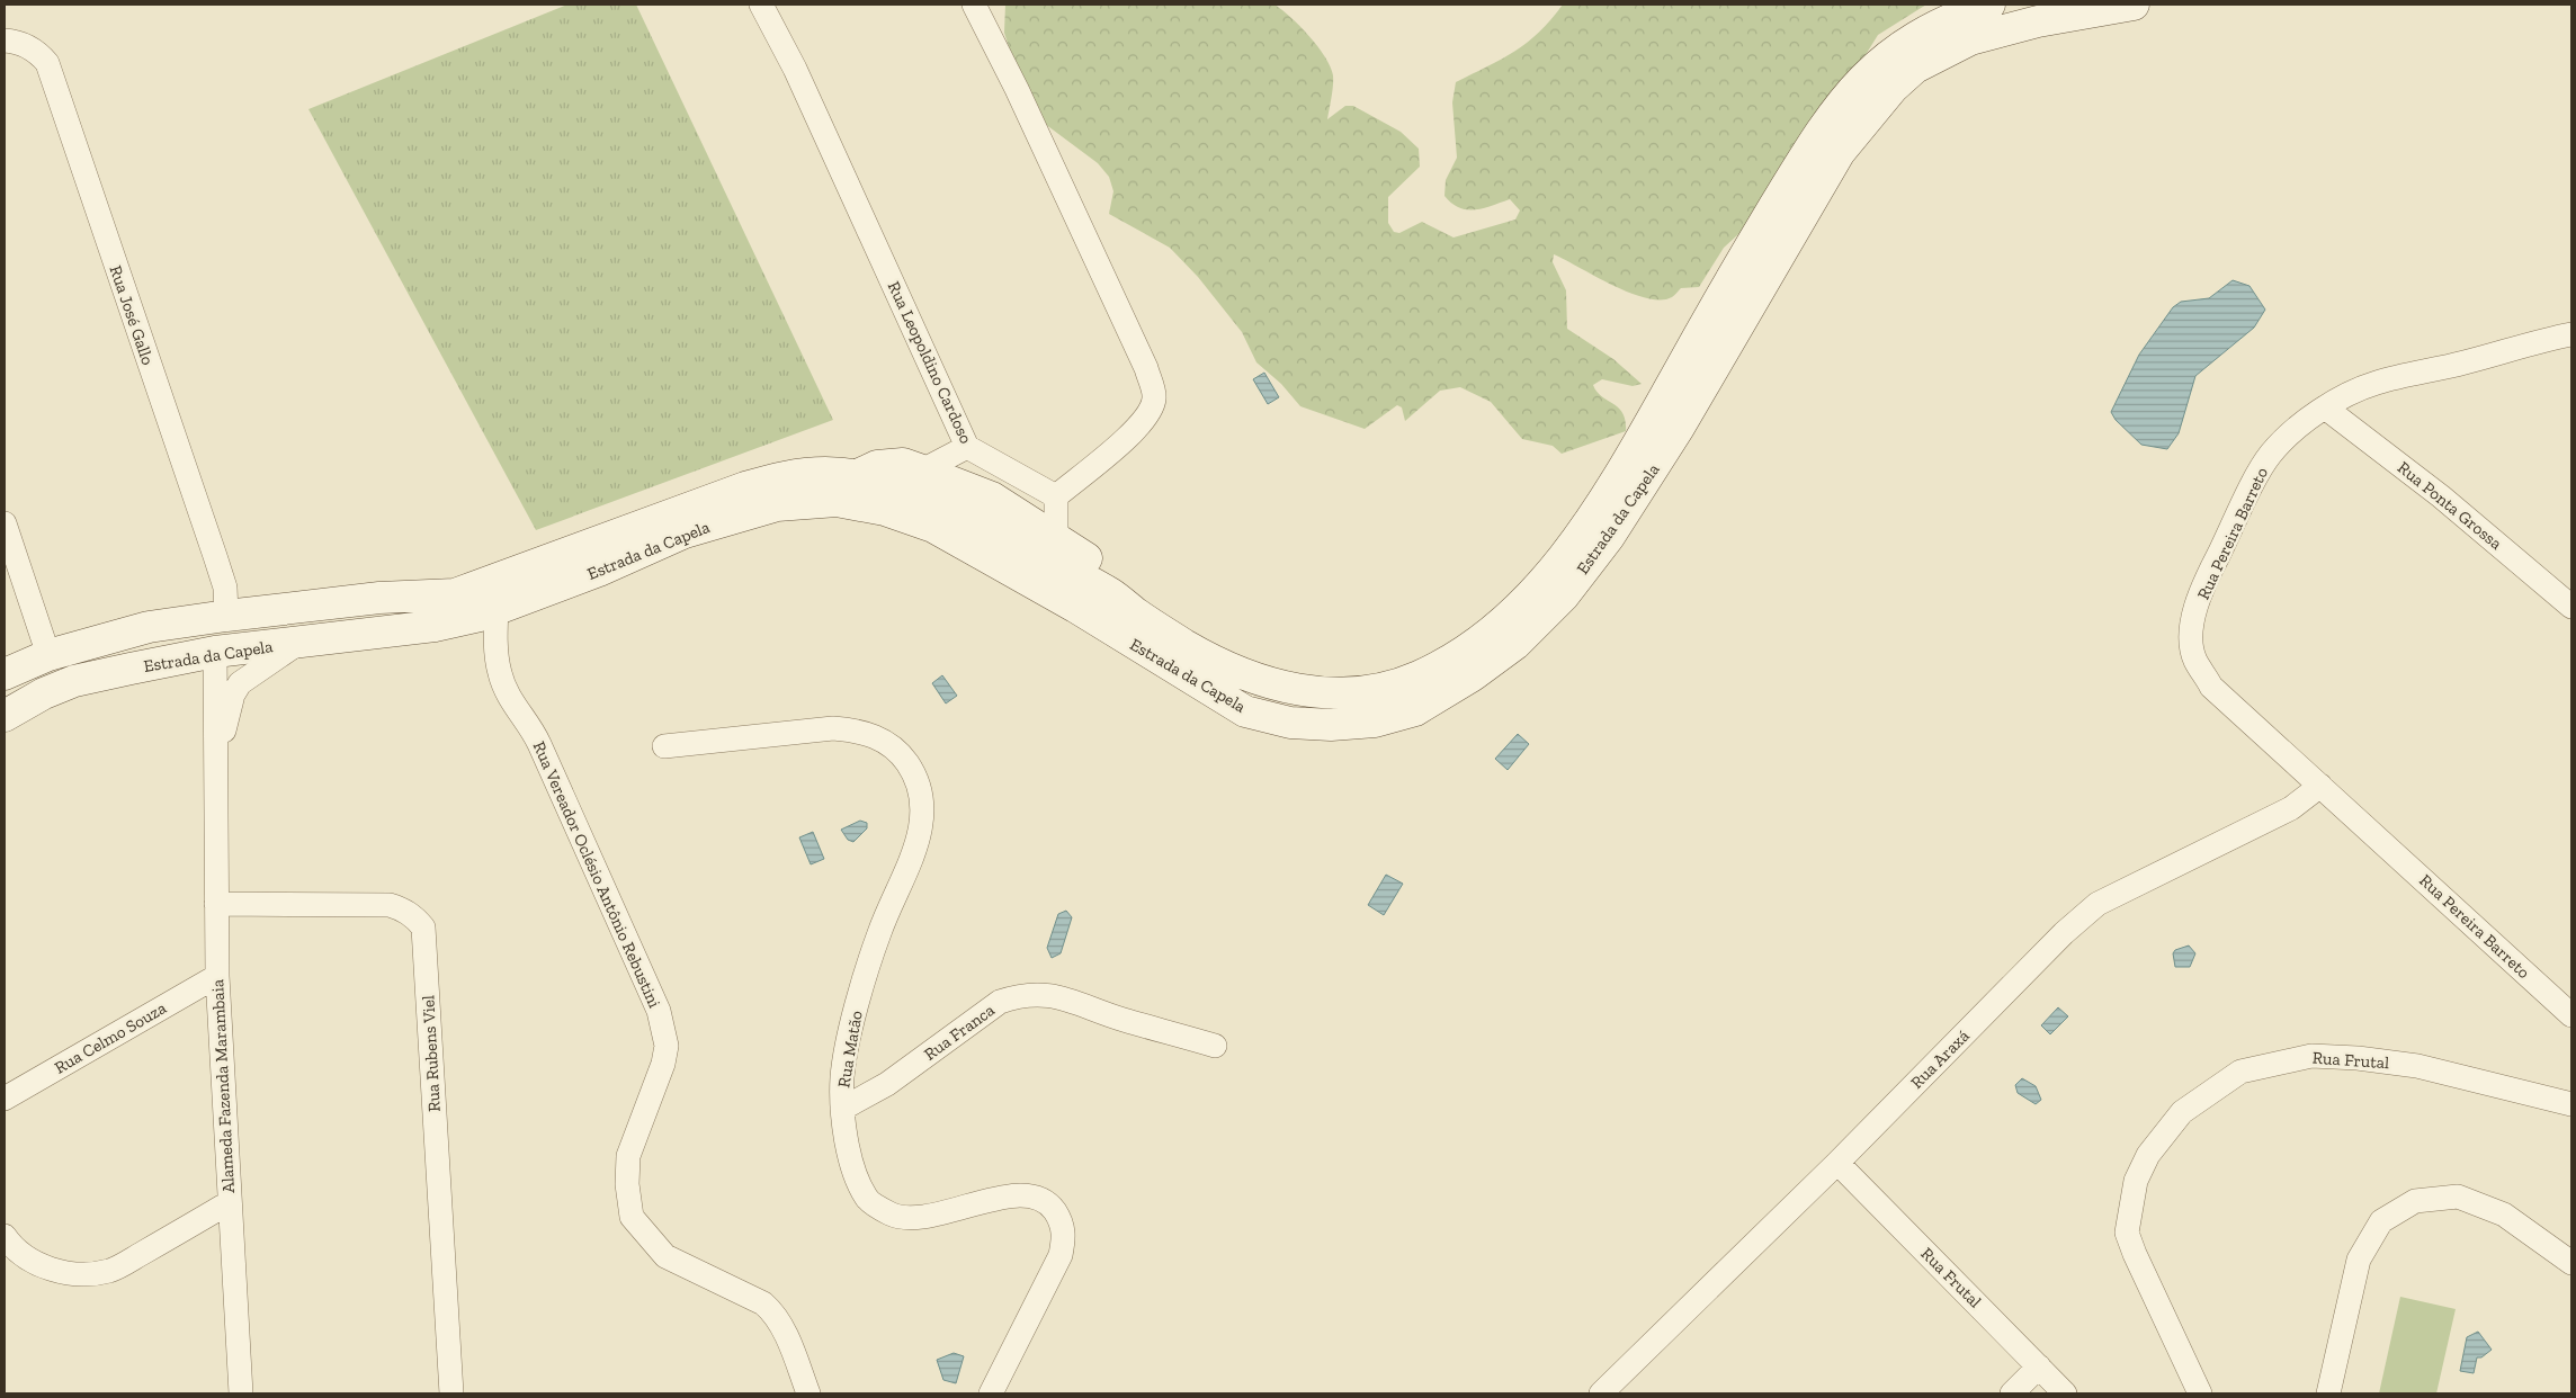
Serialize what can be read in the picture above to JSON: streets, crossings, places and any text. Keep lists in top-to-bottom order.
{
  "streets": {
    "main road": ["Estrada da Capela"],
    "street": [
      "Rua José Gallo",
      "Rua Leopoldino Cardoso",
      "Rua Ponta Grossa",
      "Rua Pereira Barreto",
      "Rua Vereador Oclésio Antônio Rebustini",
      "Rua Franca",
      "Rua Celmo Souza",
      "Rua Matão",
      "Rua Rubens Viel",
      "Rua Araxá",
      "Rua Frutal",
      "Alameda Fazenda Marambaia"
    ]
  },
  "crossings": [
    ["Rua José Gallo", "Estrada da Capela"],
    ["Rua Ponta Grossa", "Rua Pereira Barreto"],
    ["Estrada da Capela", "Rua Vereador Oclésio Antônio Rebustini"],
    ["Estrada da Capela", "Alameda Fazenda Marambaia"],
    ["Rua Pereira Barreto", "Rua Araxá"],
    ["Rua Franca", "Rua Matão"],
    ["Rua Celmo Souza", "Alameda Fazenda Marambaia"],
    ["Rua Rubens Viel", "Alameda Fazenda Marambaia"],
    ["Rua Araxá", "Rua Frutal"]
  ]
}
